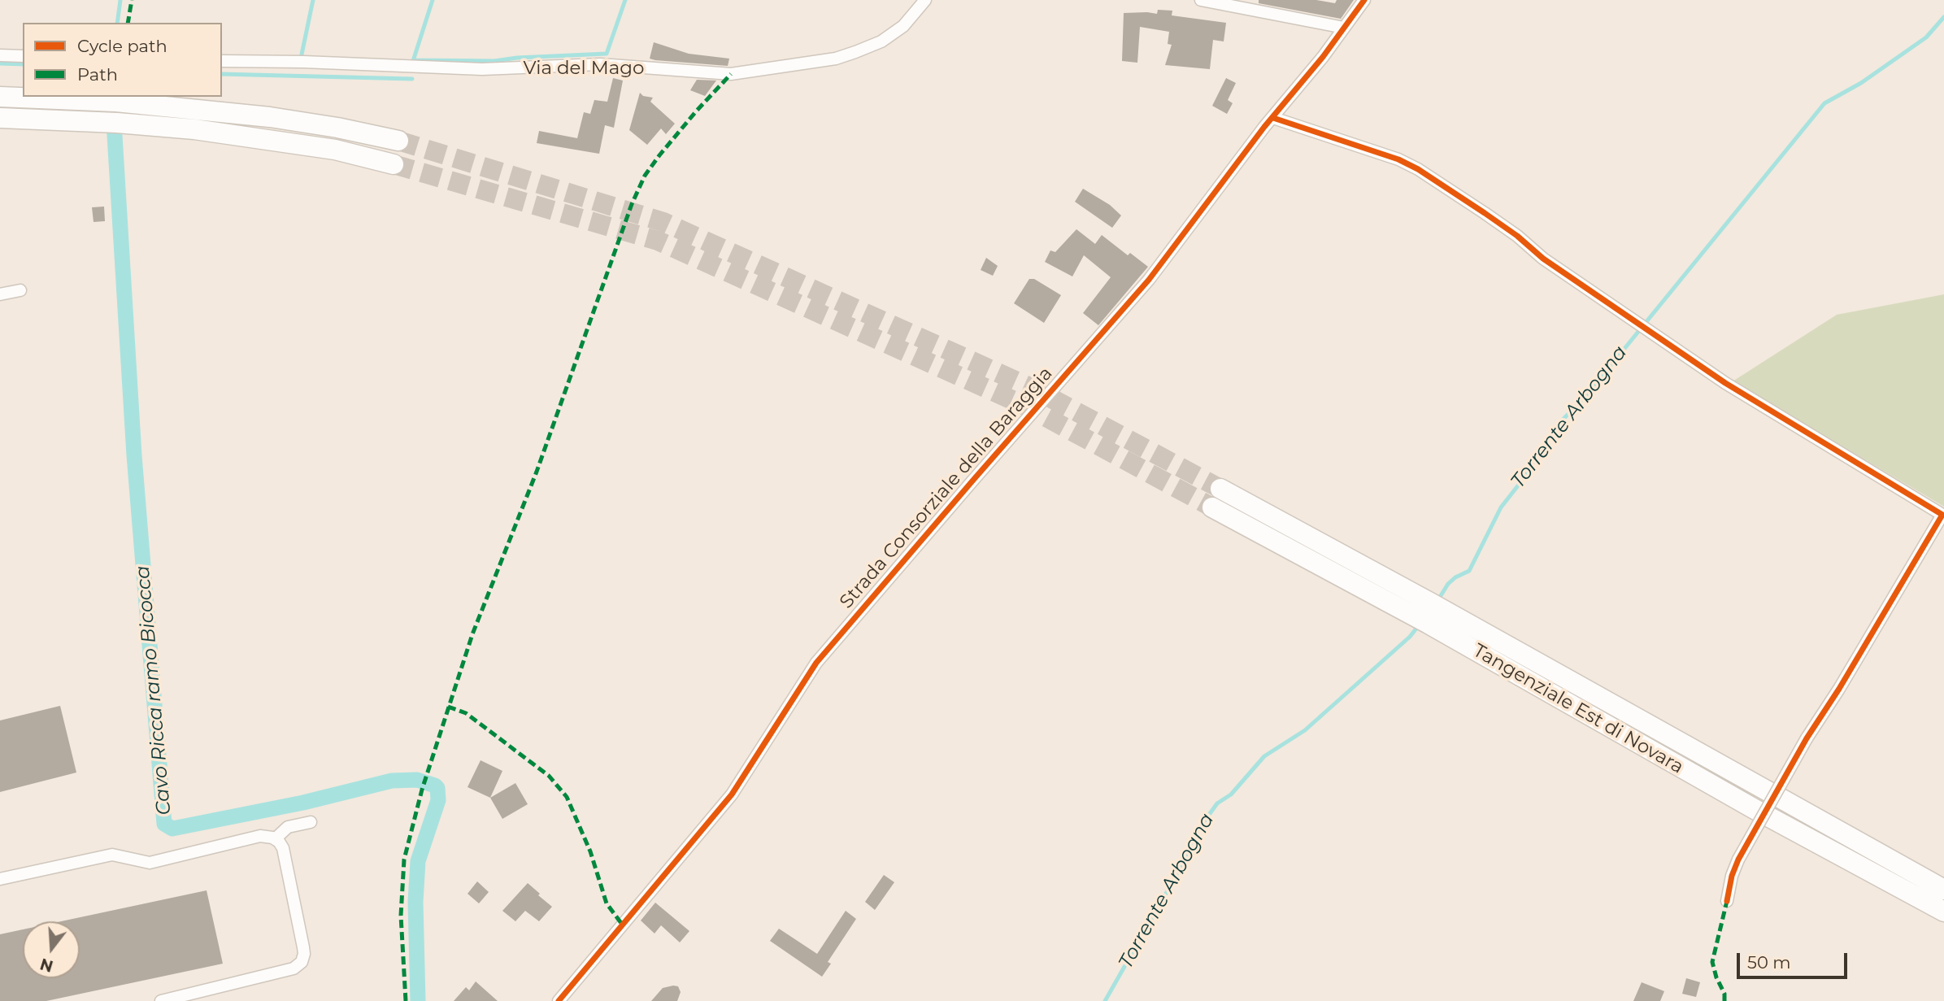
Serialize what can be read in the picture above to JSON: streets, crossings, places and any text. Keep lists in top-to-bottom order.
{
  "streets": {
    "highway": ["Tangenziale Est di Novara"],
    "street": ["Via del Mago", "Strada Consorziale della Baraggia"]
  },
  "water": ["Torrente Arbogna", "Cavo Ricca ramo Bicocca"],
  "legend": ["Cycle path", "Path"],
  "scale_bar": "50 m",
  "north": "bottom"
}
